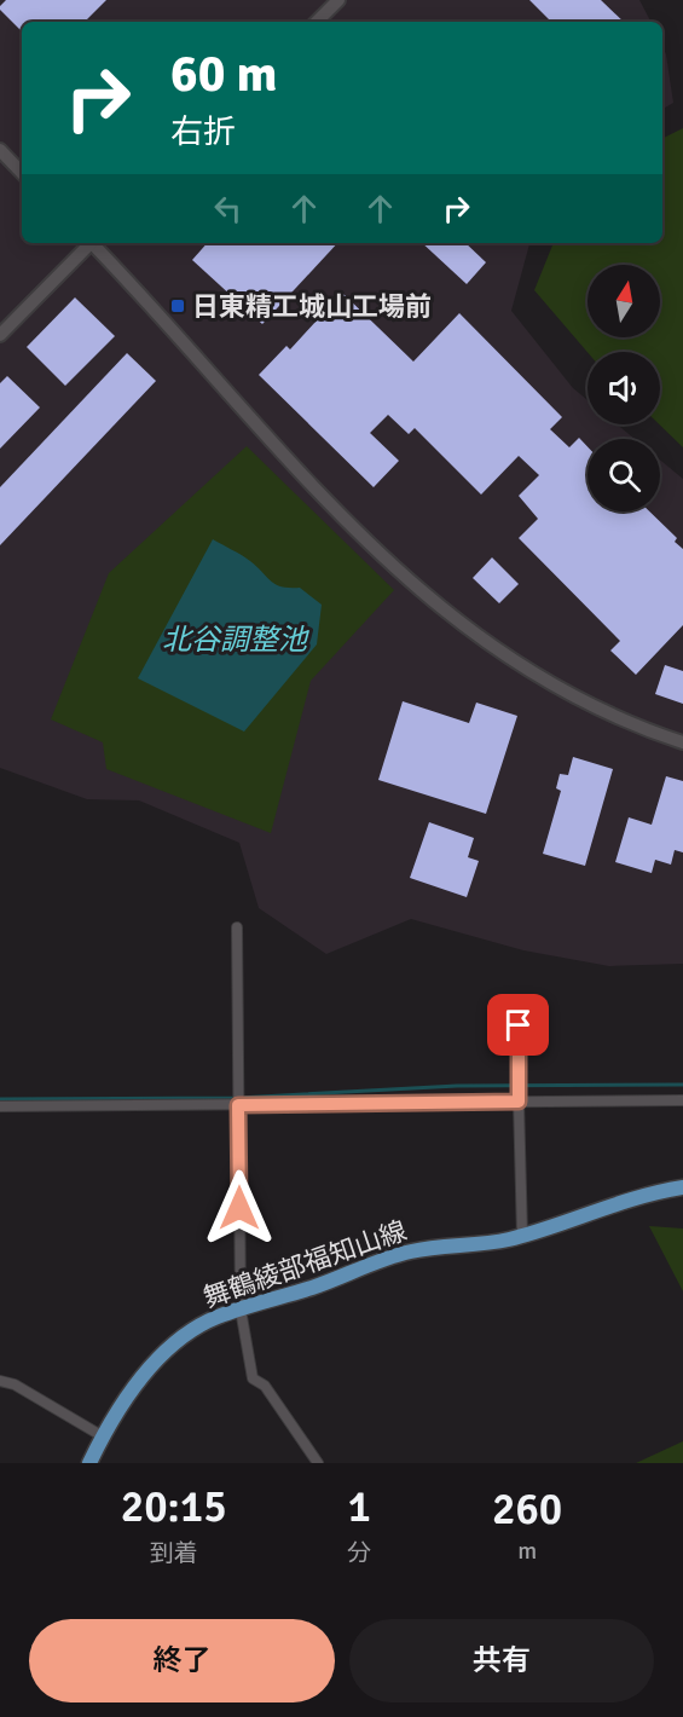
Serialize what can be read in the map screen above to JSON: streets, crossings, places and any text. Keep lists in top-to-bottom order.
{
  "streets": {
    "main road": ["舞鶴綾部福知山線"]
  },
  "water": ["北谷調整池"],
  "places": {
    "transit": ["日東精工城山工場前"]
  },
  "north": "top",
  "page": {
    "turn": ["60 m", "右折"],
    "eta": [
      "20:15",
      "到着",
      "1",
      "分",
      "260",
      "m"
    ],
    "buttons": ["終了", "共有"]
  }
}
